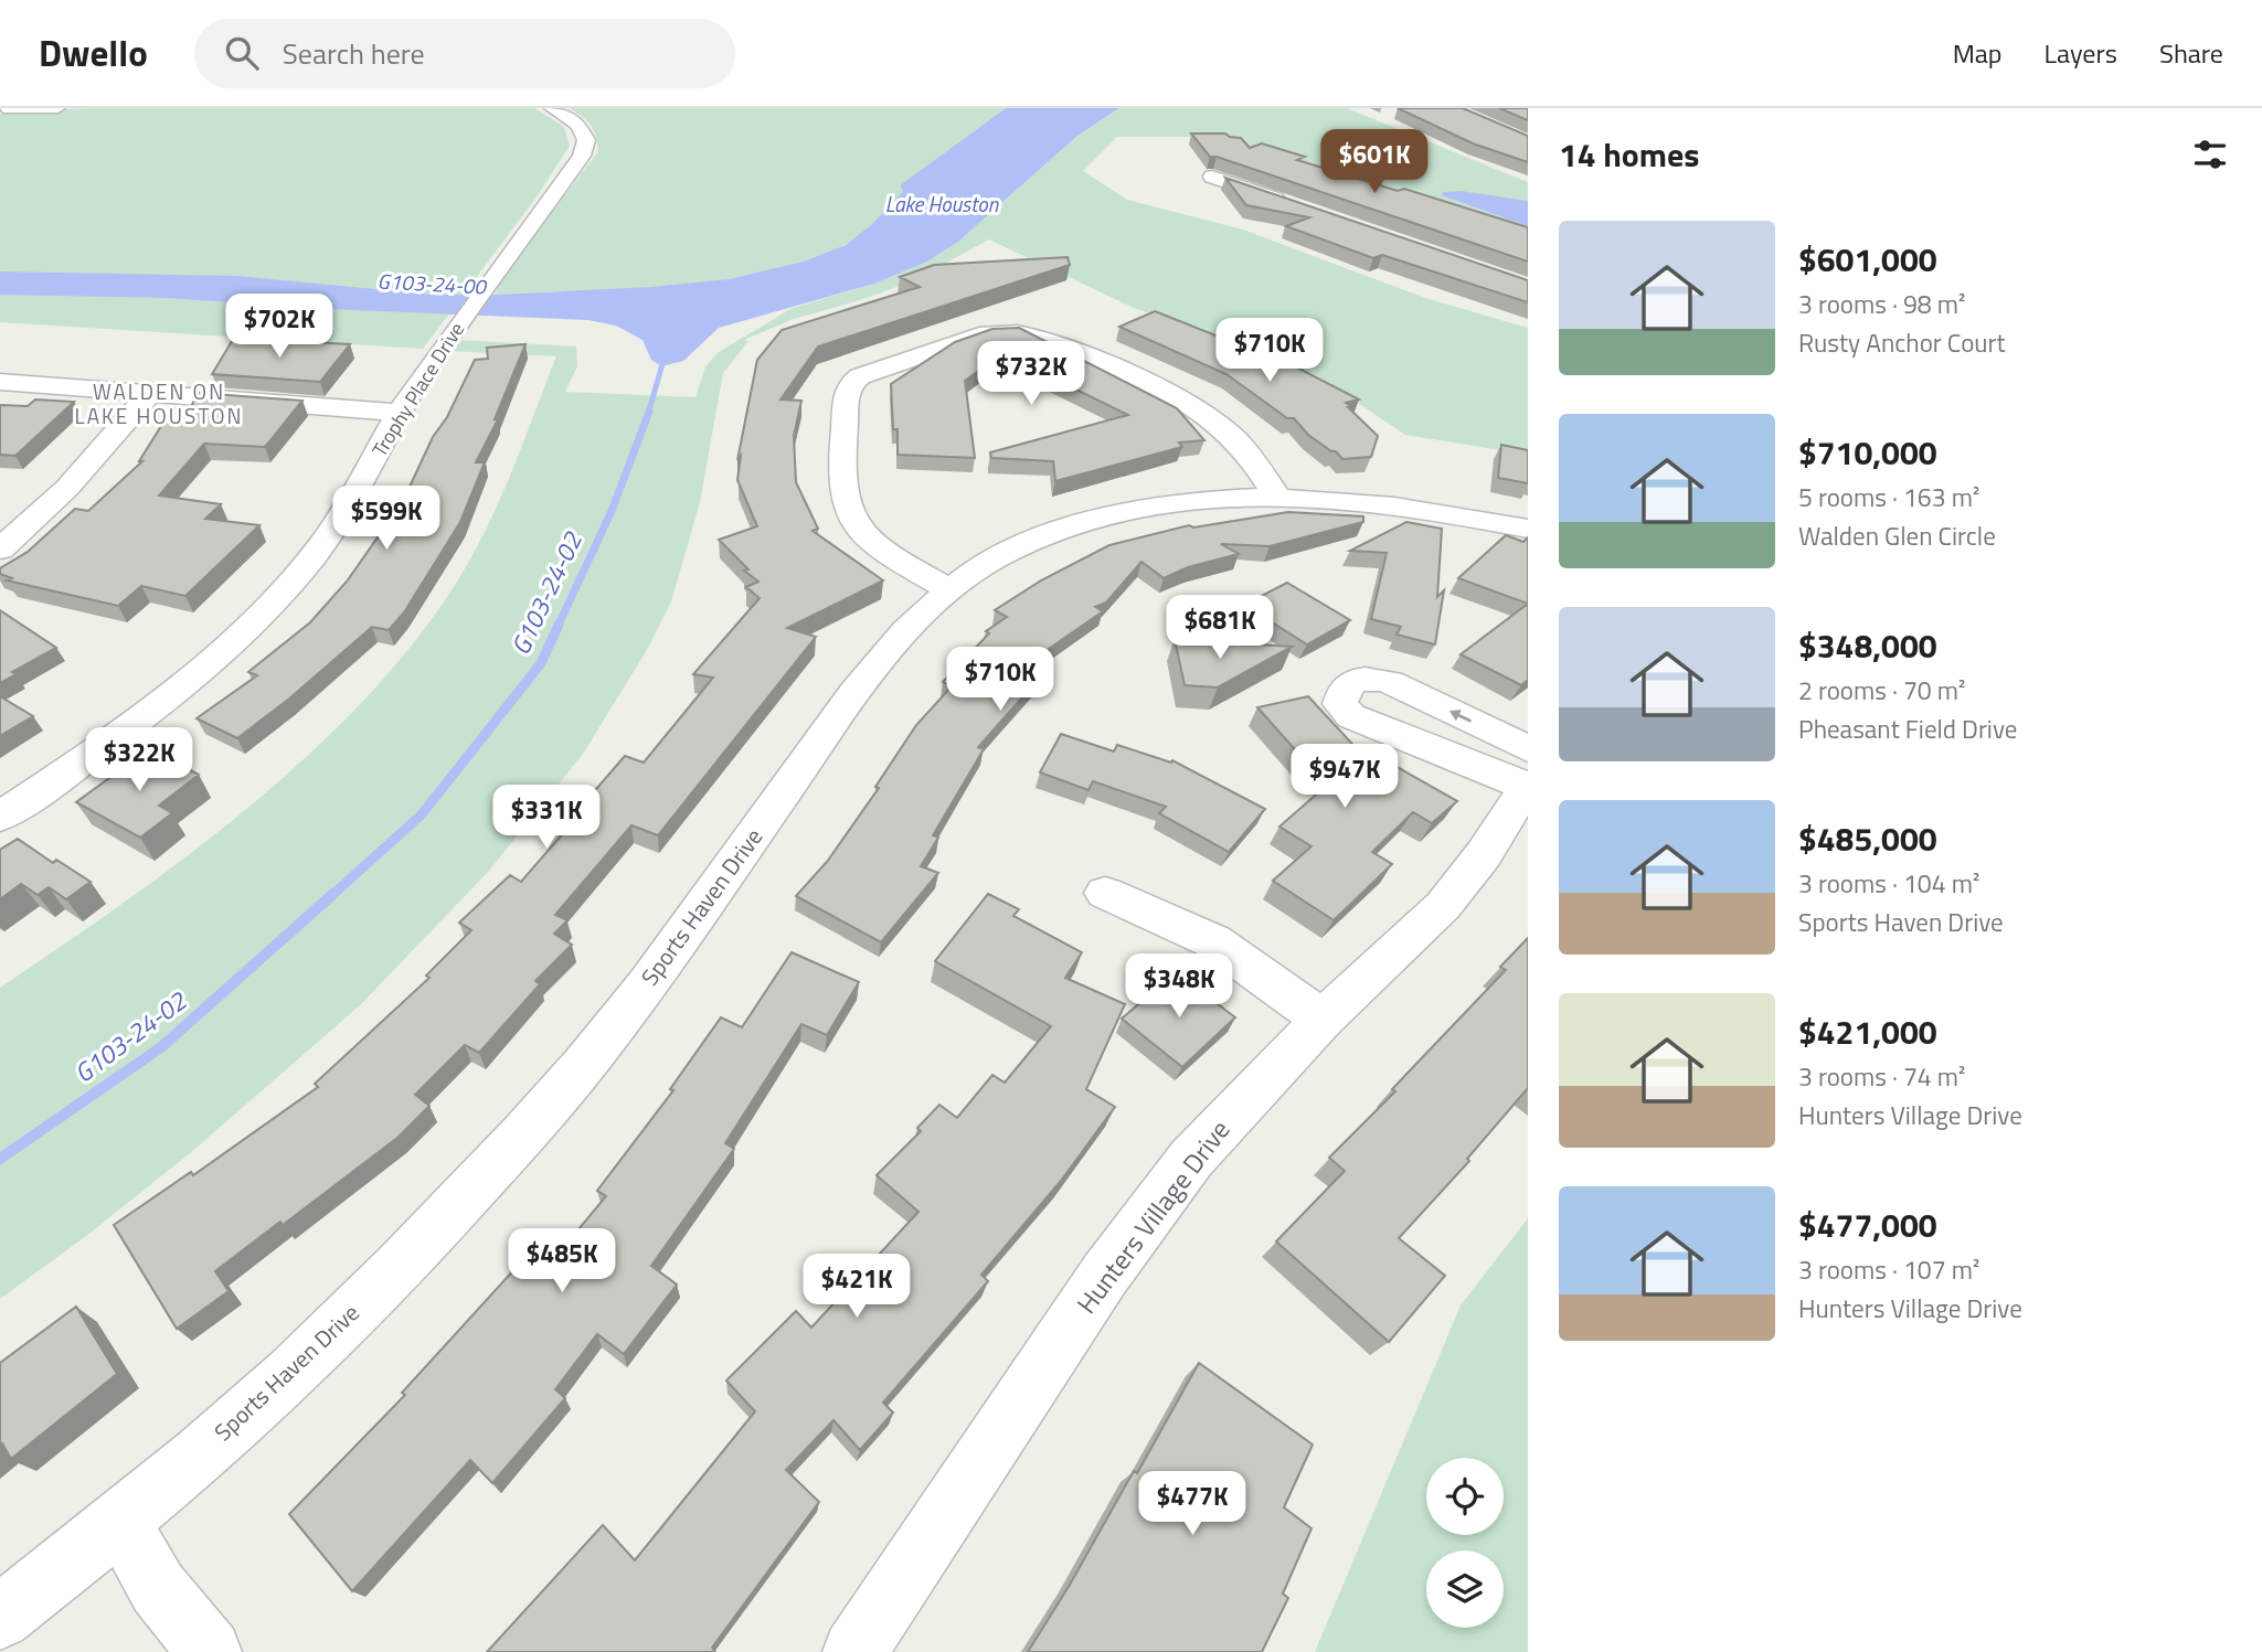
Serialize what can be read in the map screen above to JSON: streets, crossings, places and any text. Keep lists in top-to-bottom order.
{
  "streets": {
    "street": ["Trophy Place Drive", "Sports Haven Drive", "Hunters Village Drive"]
  },
  "districts": ["WALDEN ON LAKE HOUSTON"],
  "water": ["Lake Houston", "G103-24-00", "G103-24-02"],
  "page": {
    "header": "Dwello",
    "search": "Search here",
    "nav": ["Map", "Layers", "Share"],
    "heading": "14 homes",
    "price": [
      "$601K",
      "$702K",
      "$710K",
      "$732K",
      "$599K",
      "$681K",
      "$710K",
      "$322K",
      "$947K",
      "$331K",
      "$348K",
      "$485K",
      "$421K",
      "$477K"
    ],
    "list": [
      {
        "name": "$601,000",
        "note": "3 rooms · 98 m² · Rusty Anchor Court"
      },
      {
        "name": "$710,000",
        "note": "5 rooms · 163 m² · Walden Glen Circle"
      },
      {
        "name": "$348,000",
        "note": "2 rooms · 70 m² · Pheasant Field Drive"
      },
      {
        "name": "$485,000",
        "note": "3 rooms · 104 m² · Sports Haven Drive"
      },
      {
        "name": "$421,000",
        "note": "3 rooms · 74 m² · Hunters Village Drive"
      },
      {
        "name": "$477,000",
        "note": "3 rooms · 107 m² · Hunters Village Drive"
      }
    ]
  }
}
